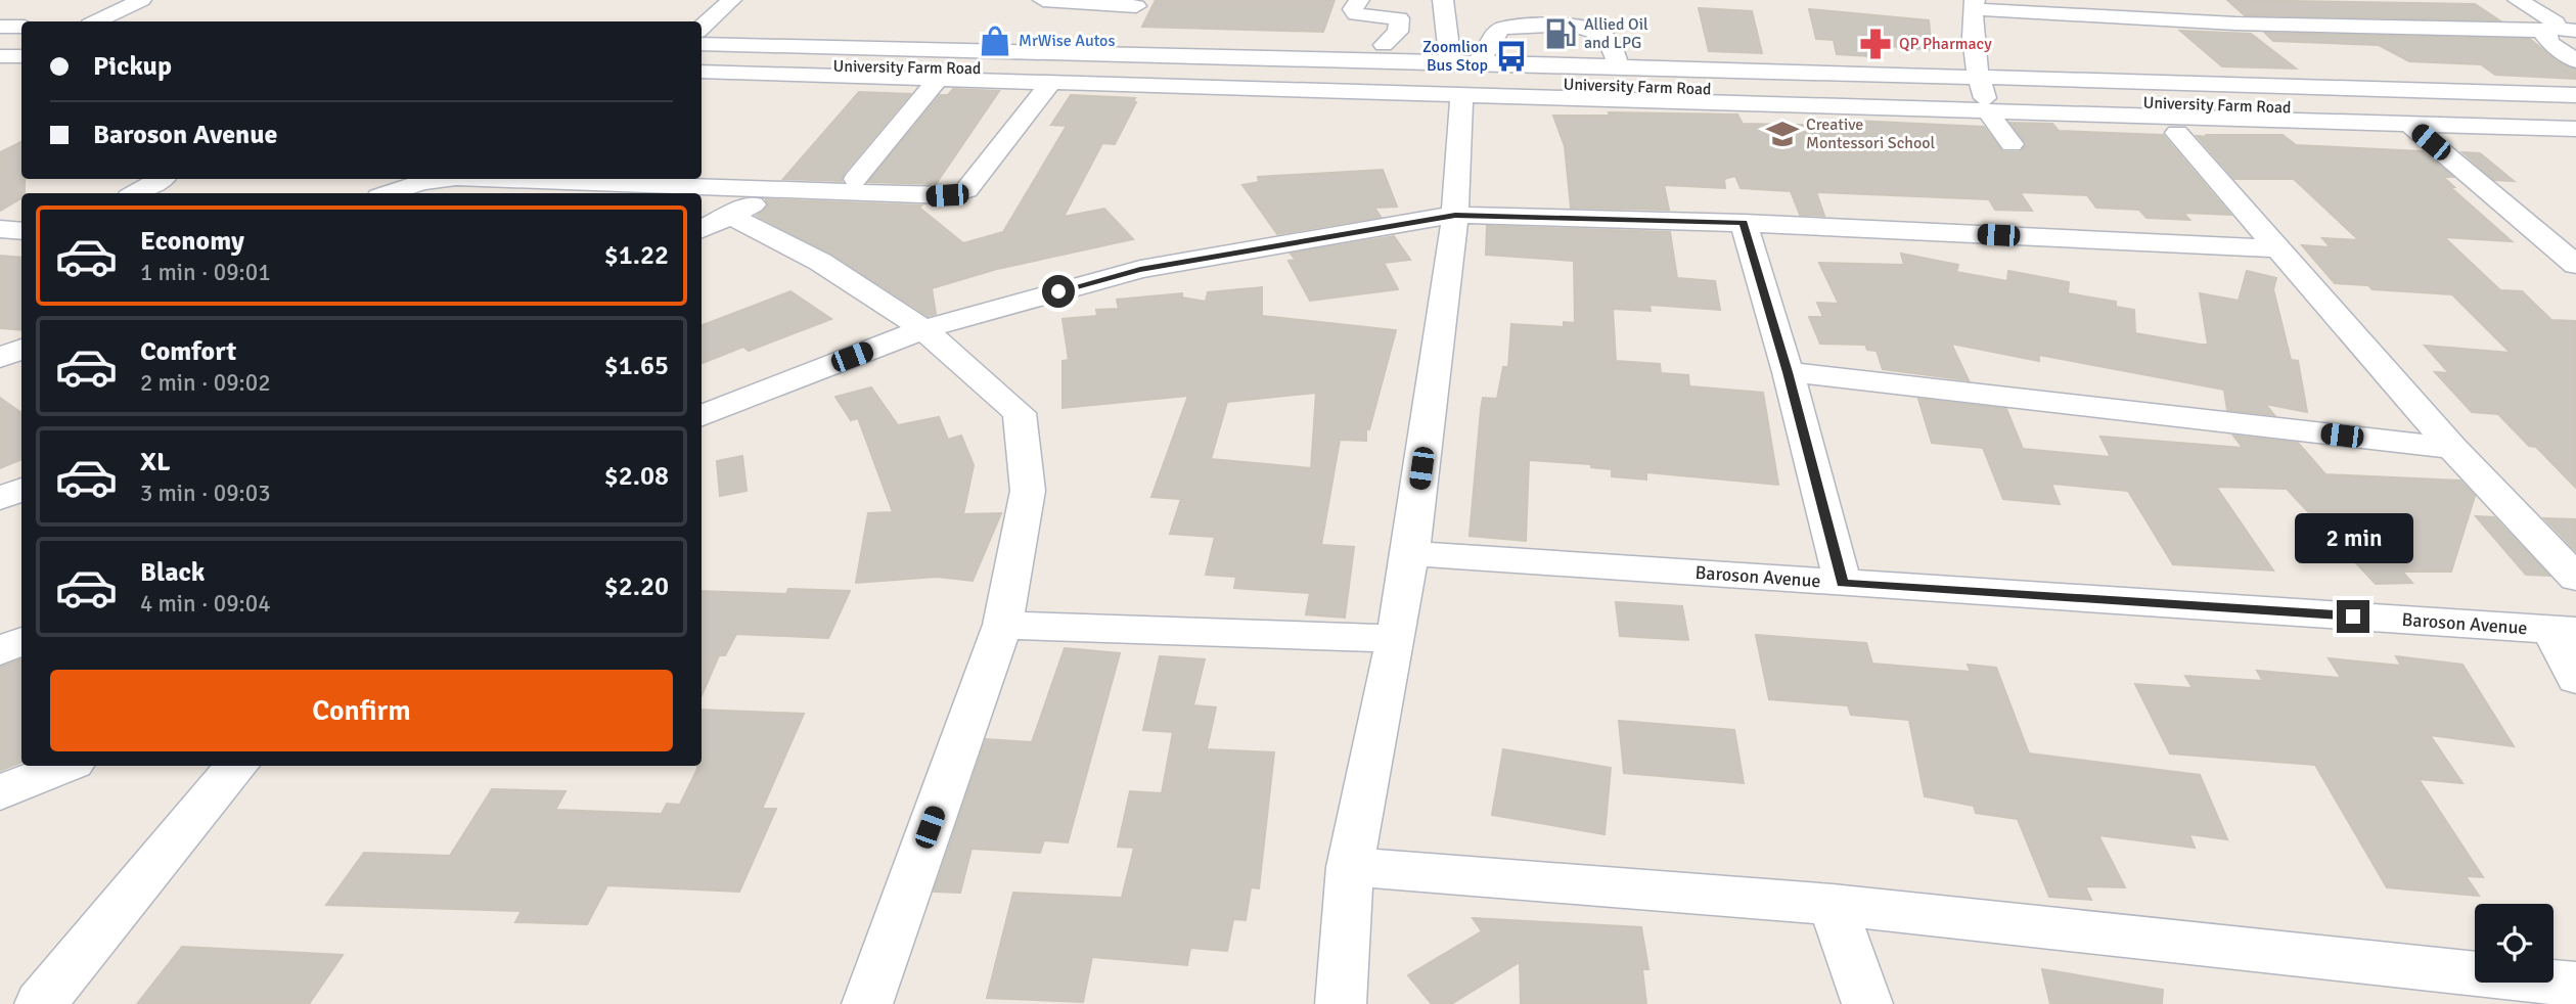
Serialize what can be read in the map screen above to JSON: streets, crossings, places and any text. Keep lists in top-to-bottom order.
{
  "streets": {
    "street": ["University Farm Road", "Baroson Avenue"]
  },
  "places": {
    "fuel station": ["Allied Oil and LPG"],
    "shop": ["MrWise Autos"],
    "pharmacy": ["QP Pharmacy"],
    "bus stop": ["Zoomlion Bus Stop"],
    "school or university": ["Creative Montessori School"]
  },
  "page": {
    "banner": ["Pickup", "Baroson Avenue"],
    "list": [
      {
        "name": "Economy",
        "note": "1 min · 09:01",
        "value": "$1.22"
      },
      {
        "name": "Comfort",
        "note": "2 min · 09:02",
        "value": "$1.65"
      },
      {
        "name": "XL",
        "note": "3 min · 09:03",
        "value": "$2.08"
      },
      {
        "name": "Black",
        "note": "4 min · 09:04",
        "value": "$2.20"
      }
    ],
    "bubble": "2 min",
    "buttons": "Confirm"
  }
}
